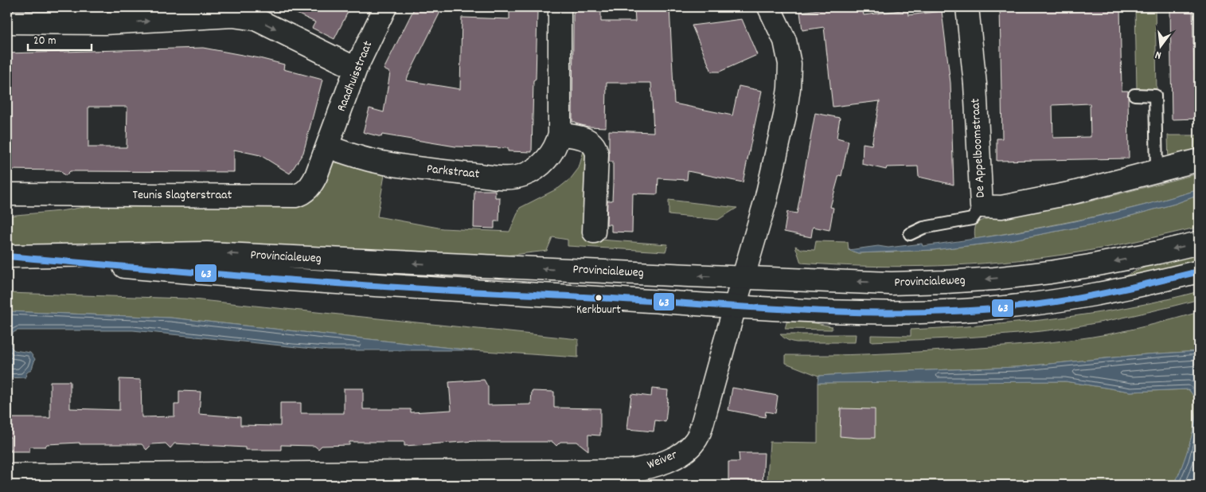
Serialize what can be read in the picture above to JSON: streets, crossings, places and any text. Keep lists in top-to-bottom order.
{
  "streets": {
    "street": [
      "Raadhuisstraat",
      "De Appelboomstraat",
      "Parkstraat",
      "Teunis Slagterstraat",
      "Provincialeweg",
      "Weiver"
    ]
  },
  "crossings": [
    ["Raadhuisstraat", "Parkstraat"],
    ["Raadhuisstraat", "Teunis Slagterstraat"],
    ["Parkstraat", "Teunis Slagterstraat"],
    ["Provincialeweg", "Weiver"]
  ],
  "places": ["Kerkbuurt"],
  "lines": ["transit line 63"],
  "scale_bar": "20 m",
  "north": "bottom"
}
